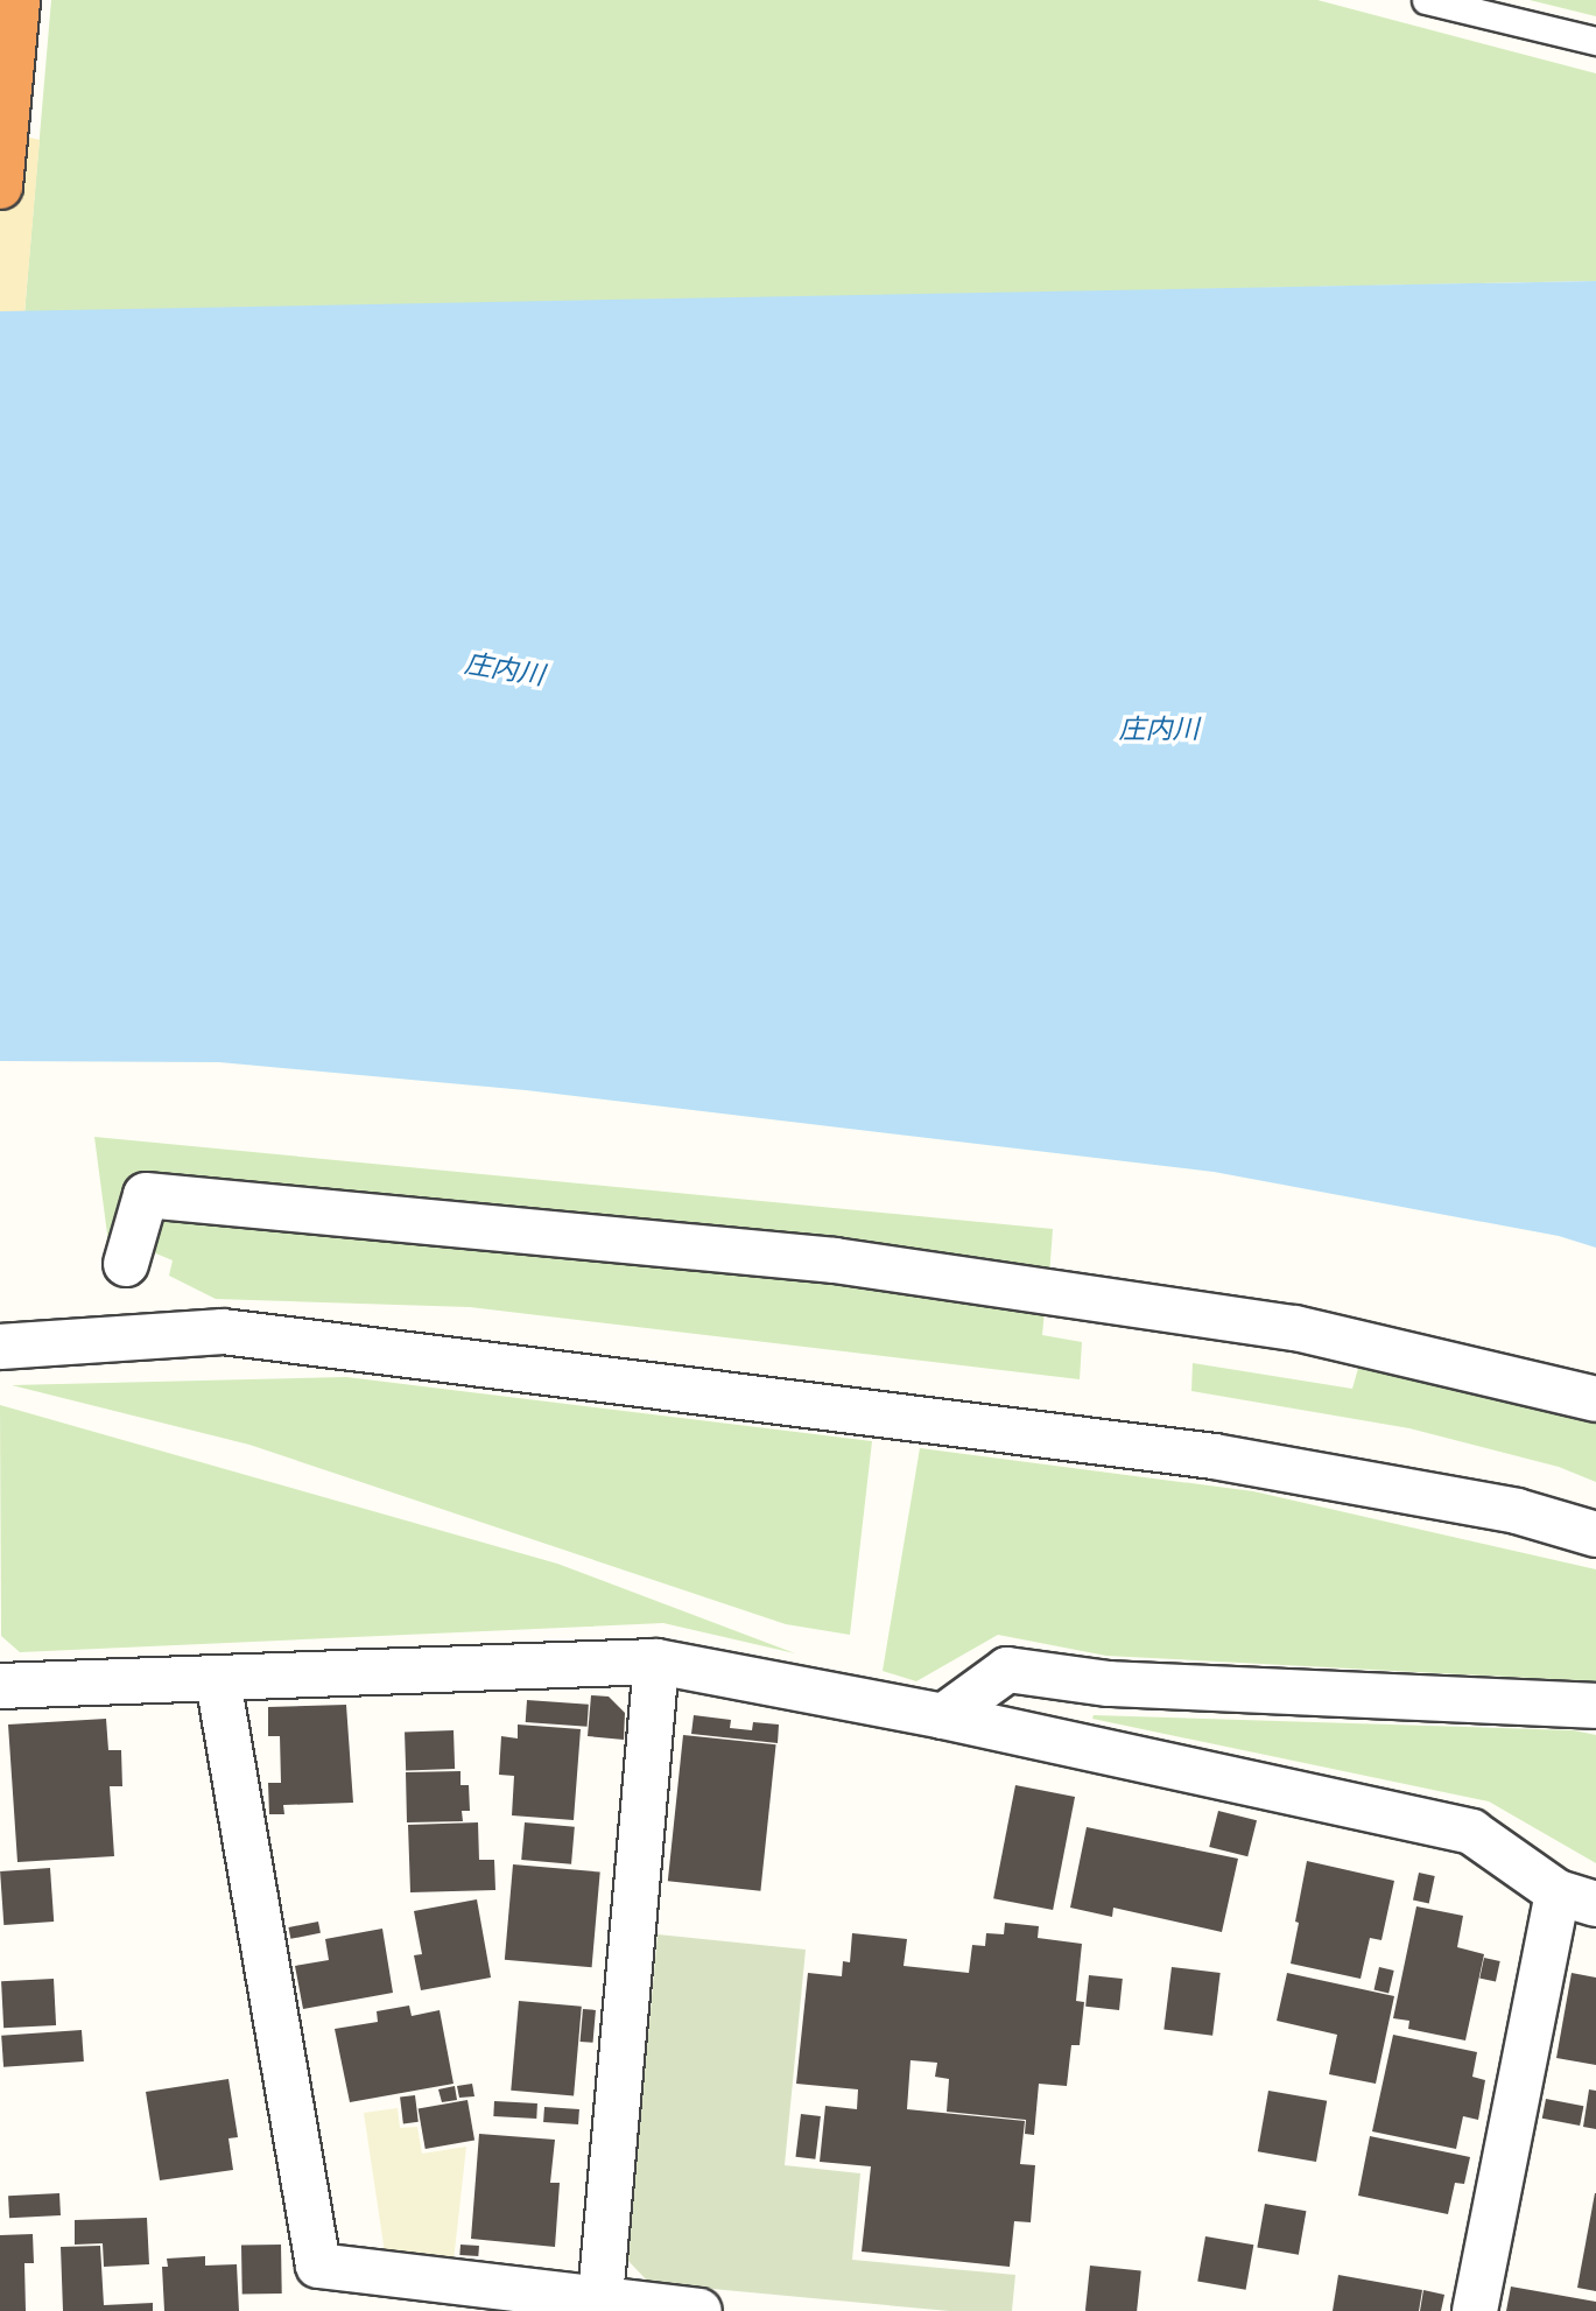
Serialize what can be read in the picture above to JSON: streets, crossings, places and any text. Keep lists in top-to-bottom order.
{
  "water": ["庄内川"]
}
